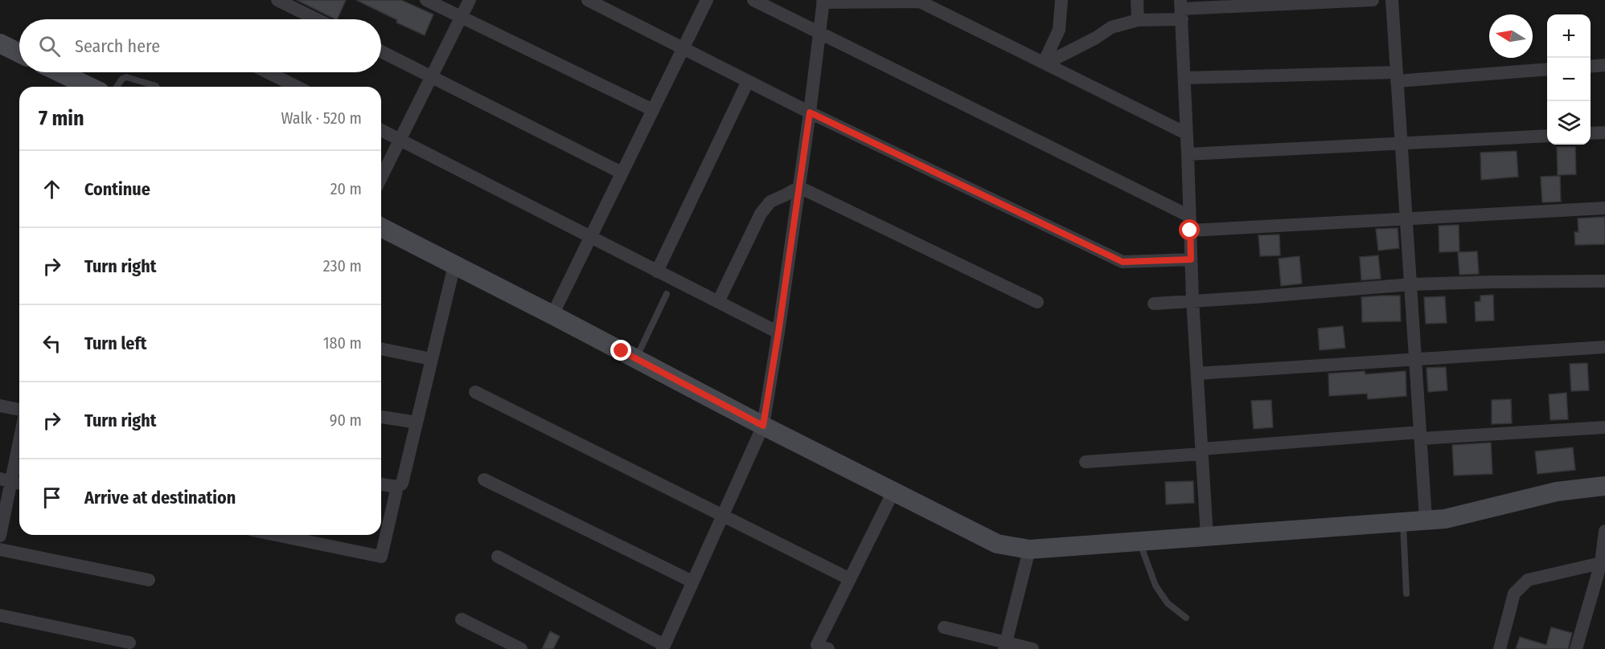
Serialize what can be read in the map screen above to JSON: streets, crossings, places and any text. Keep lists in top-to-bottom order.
{
  "north": "left",
  "page": {
    "map_buttons": ["+", "−"],
    "search": "Search here",
    "heading": ["7 min", "Walk · 520 m"],
    "list": [
      ["Continue", "20 m"],
      ["Turn right", "230 m"],
      ["Turn left", "180 m"],
      ["Turn right", "90 m"],
      "Arrive at destination"
    ]
  }
}
